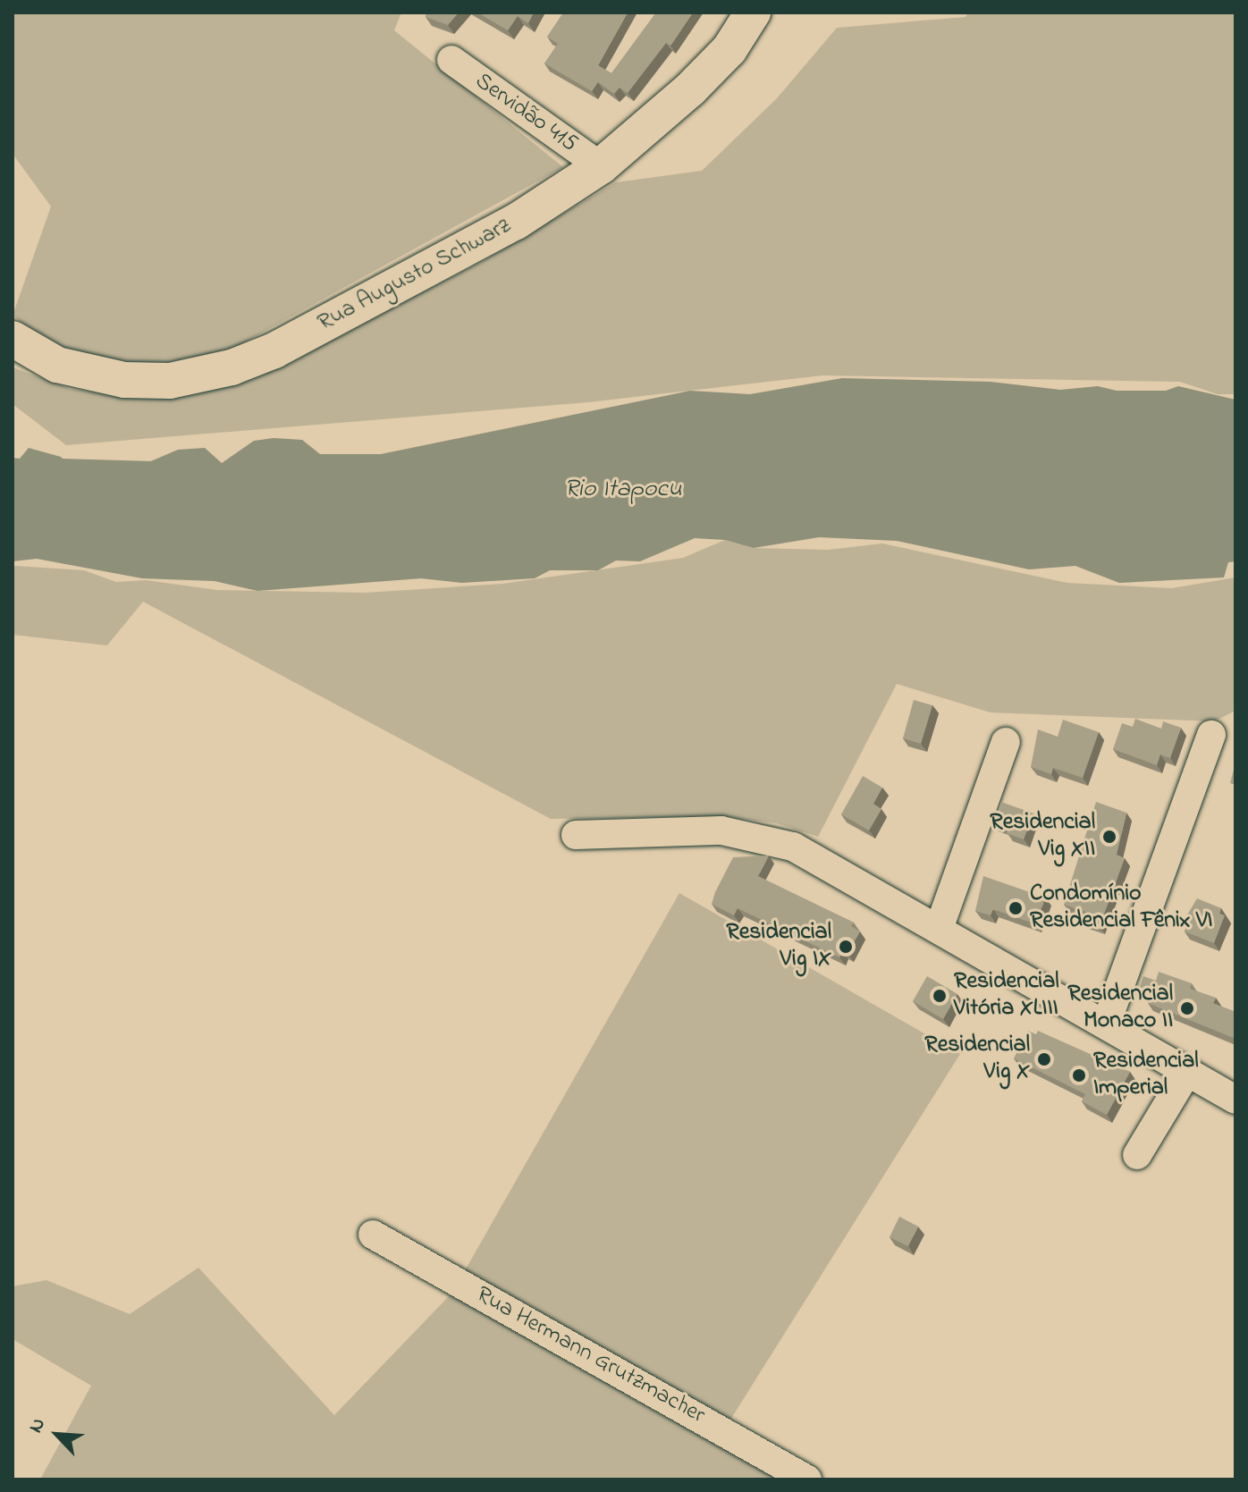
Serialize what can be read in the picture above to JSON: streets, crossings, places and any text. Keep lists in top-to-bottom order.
{
  "streets": {
    "main road": ["Rua Augusto Schwarz"],
    "street": ["Servidão 415", "Rua Hermann Grutzmacher"]
  },
  "crossings": [
    ["Servidão 415", "Rua Augusto Schwarz"]
  ],
  "water": ["Rio Itapocu"],
  "places": [
    "Residencial Vig XII",
    "Condomínio Residencial Fênix VI",
    "Residencial Vig IX",
    "Residencial Vitória XLIII",
    "Residencial Monaco II",
    "Residencial Vig X",
    "Residencial Imperial"
  ],
  "north": "top left"
}
